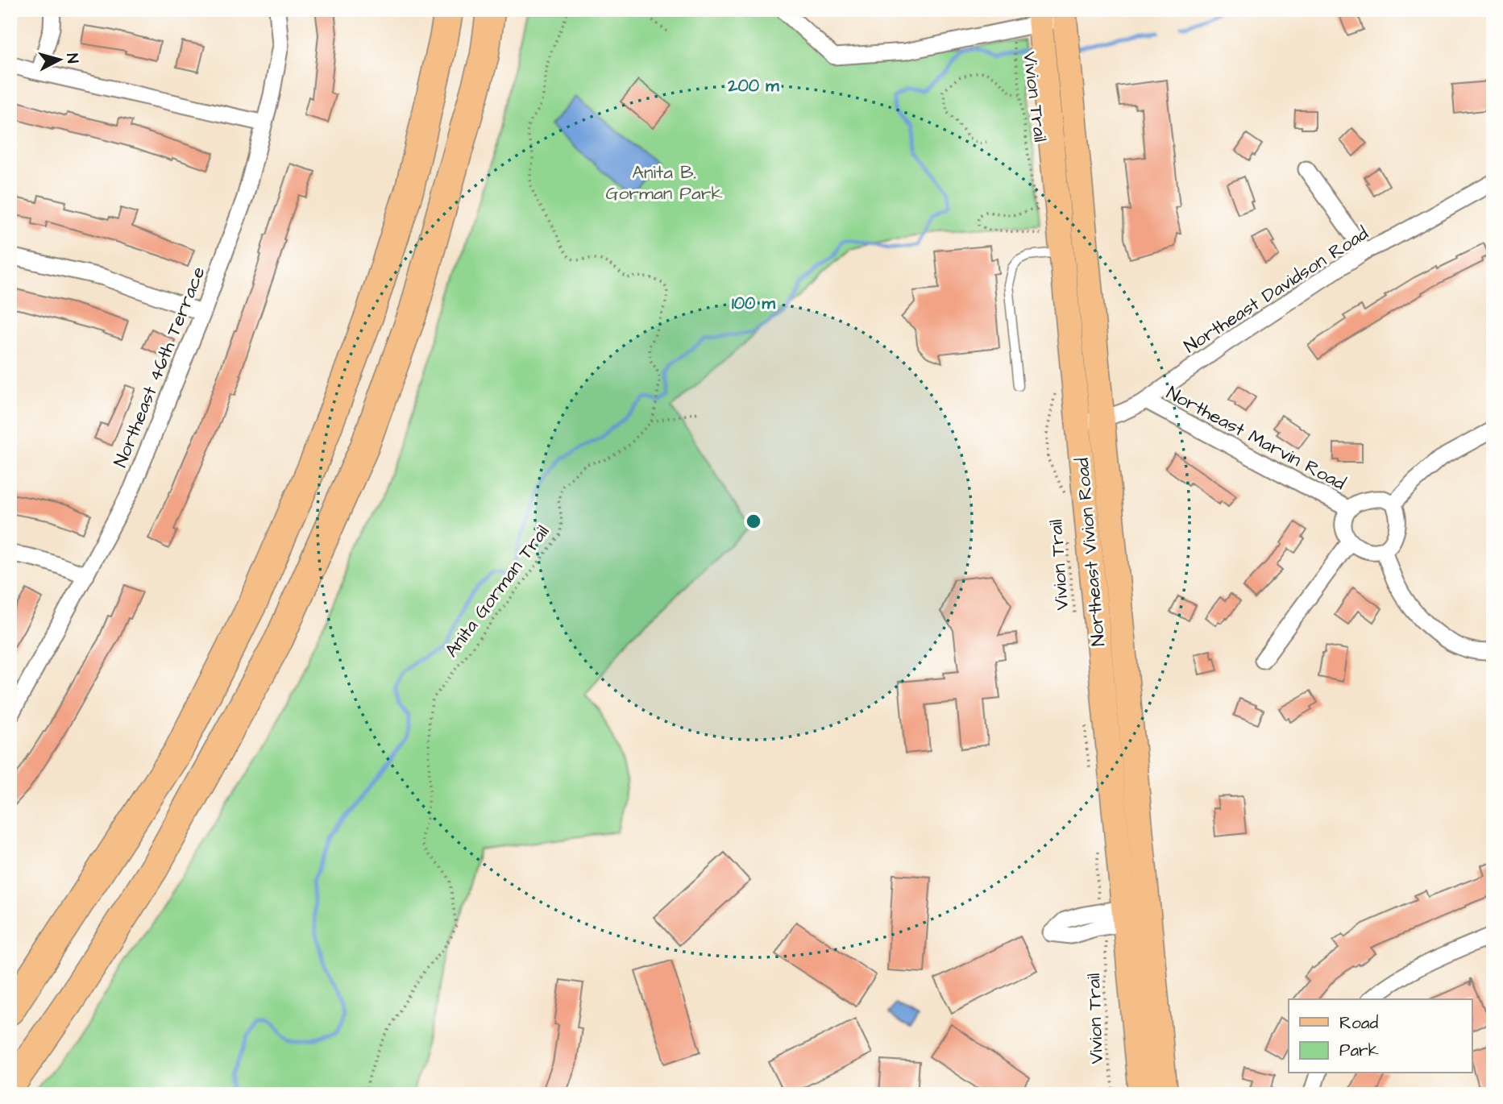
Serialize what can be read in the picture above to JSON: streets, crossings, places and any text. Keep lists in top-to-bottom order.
{
  "streets": {
    "main road": ["Northeast Vivion Road"],
    "street": ["Northeast Davidson Road", "Northeast 46th Terrace", "Northeast Marvin Road"],
    "path": ["Vivion Trail", "Anita Gorman Trail"]
  },
  "crossings": [
    ["Vivion Trail", "Northeast Vivion Road"],
    ["Northeast Davidson Road", "Northeast Marvin Road"],
    ["Northeast Davidson Road", "Northeast Vivion Road"]
  ],
  "parks": ["Anita B. Gorman Park"],
  "legend": ["Road", "Park"],
  "north": "right",
  "rings": ["200 m", "100 m"]
}
